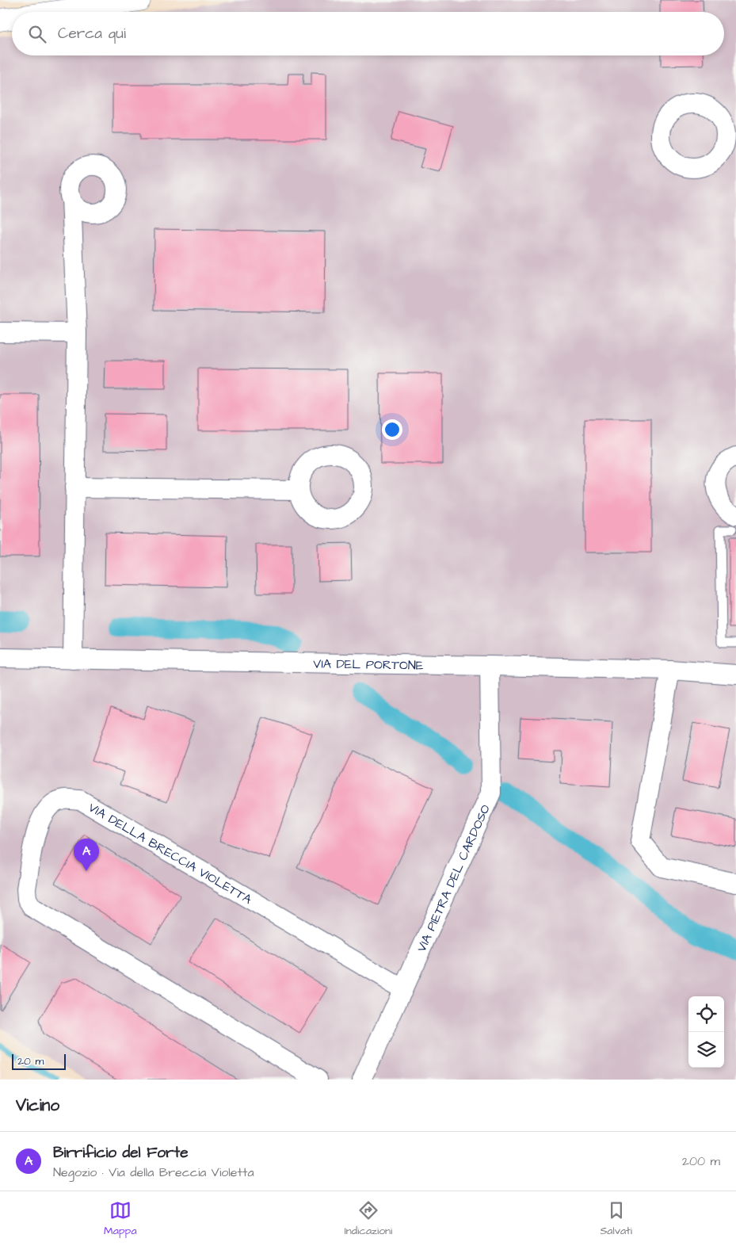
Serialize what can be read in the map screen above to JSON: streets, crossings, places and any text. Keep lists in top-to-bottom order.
{
  "streets": {
    "street": ["VIA DEL PORTONE", "VIA DELLA BRECCIA VIOLETTA", "VIA PIETRA DEL CARDOSO"]
  },
  "crossings": [
    ["VIA DEL PORTONE", "VIA PIETRA DEL CARDOSO"],
    ["VIA DELLA BRECCIA VIOLETTA", "VIA PIETRA DEL CARDOSO"]
  ],
  "scale_bar": "20 m",
  "page": {
    "search": "Cerca qui",
    "pins": "A",
    "scale": "20 m",
    "heading": "Vicino",
    "list": [
      {
        "mark": "A",
        "name": "Birrificio del Forte",
        "note": "Negozio · Via della Breccia Violetta",
        "value": "200 m"
      }
    ],
    "nav": ["Mappa", "Indicazioni", "Salvati"]
  }
}
